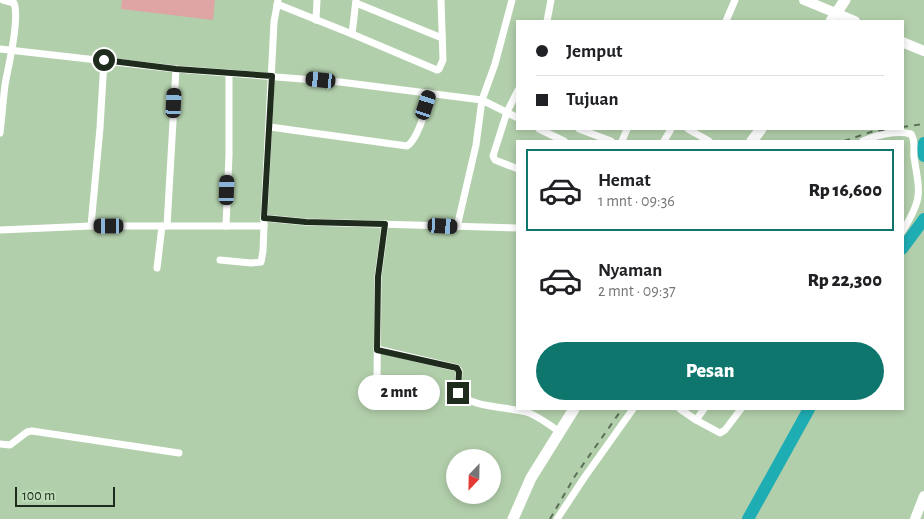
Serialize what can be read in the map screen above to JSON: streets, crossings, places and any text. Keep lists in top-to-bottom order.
{
  "scale_bar": "100 m",
  "north": "bottom",
  "page": {
    "banner": ["Jemput", "Tujuan"],
    "list": [
      {
        "name": "Hemat",
        "note": "1 mnt · 09:36",
        "value": "Rp 16,600"
      },
      {
        "name": "Nyaman",
        "note": "2 mnt · 09:37",
        "value": "Rp 22,300"
      }
    ],
    "buttons": "Pesan",
    "bubble": "2 mnt",
    "scale": "100 m"
  }
}
